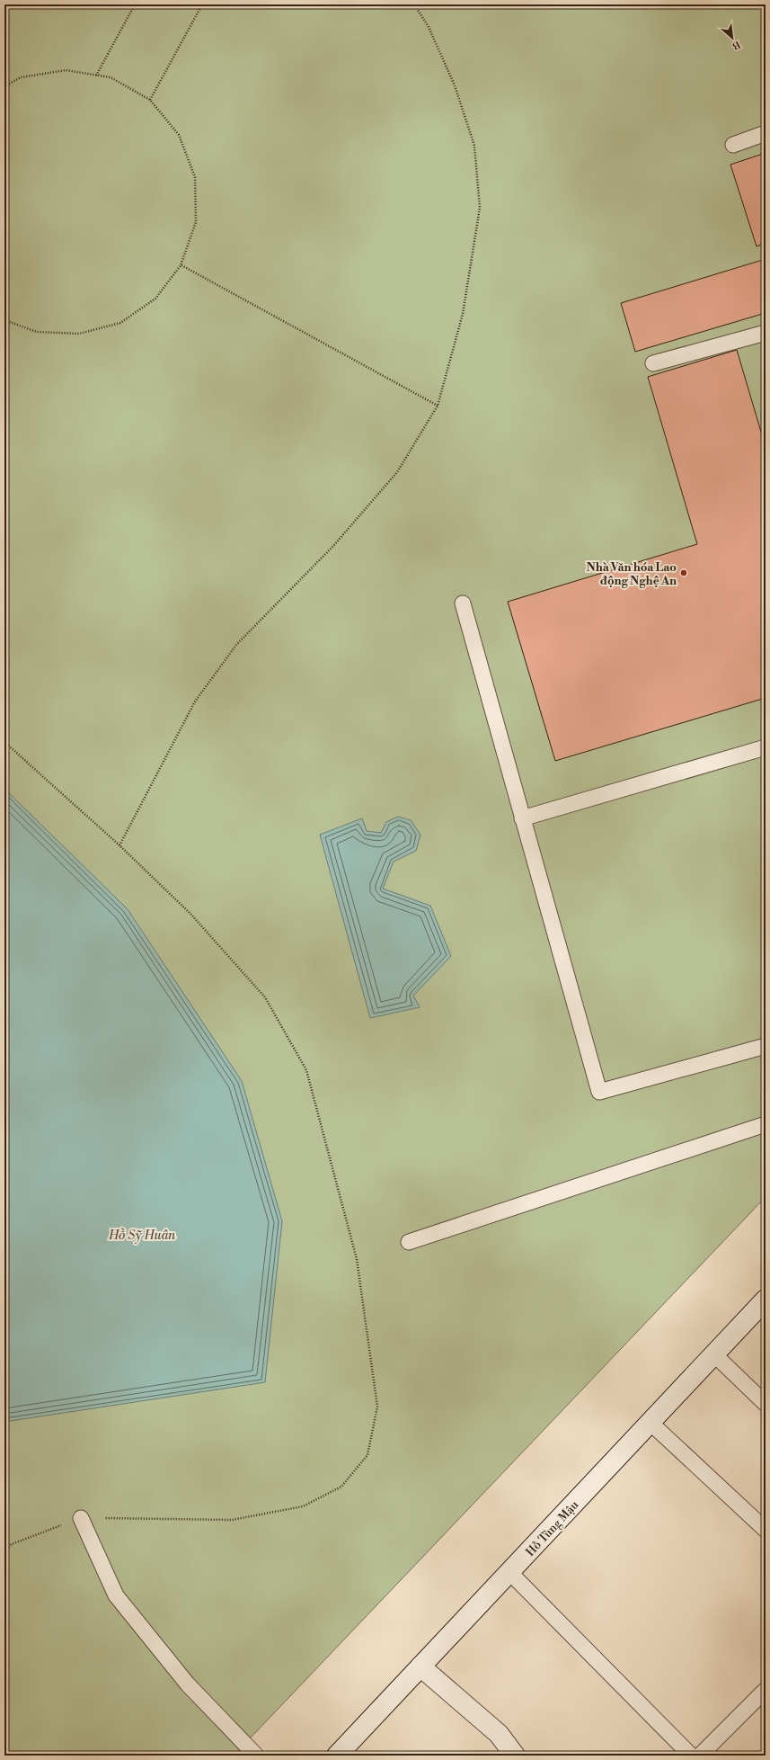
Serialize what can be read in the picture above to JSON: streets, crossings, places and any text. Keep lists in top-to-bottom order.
{
  "streets": {
    "main road": ["Hồ Tùng Mậu"]
  },
  "water": ["Hồ Sỹ Huân"],
  "places": ["Nhà Văn hóa Lao động Nghệ An"],
  "north": "bottom right"
}
